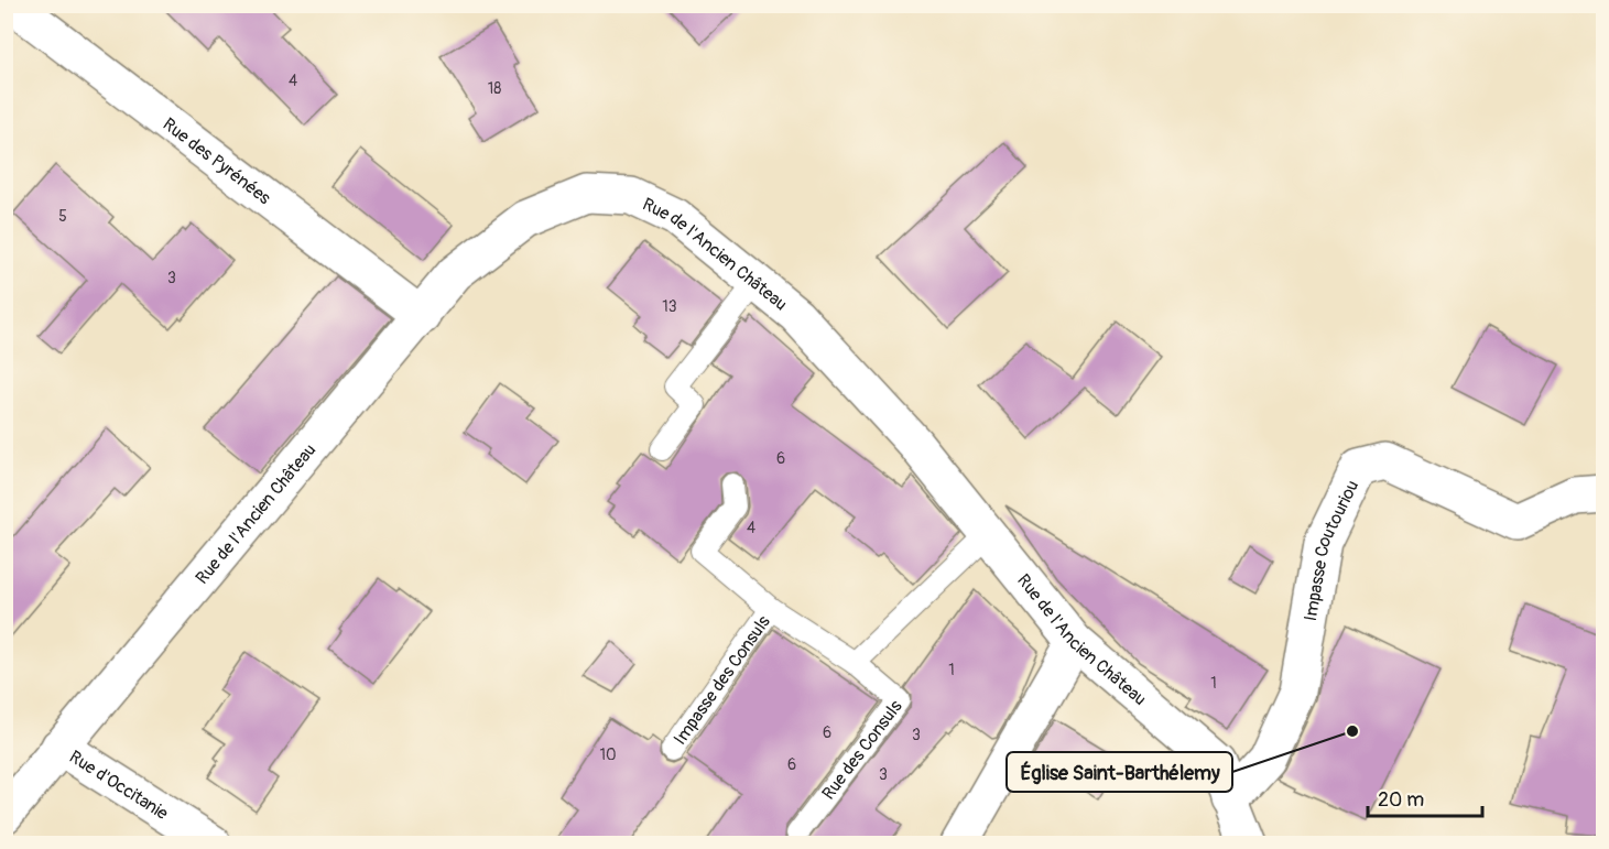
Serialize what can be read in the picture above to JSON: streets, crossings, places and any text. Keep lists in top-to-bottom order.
{
  "streets": {
    "street": [
      "Rue des Pyrénées",
      "Rue de l'Ancien Château",
      "Impasse Coutouriou",
      "Rue d'Occitanie"
    ],
    "lane": ["Impasse des Consuls", "Rue des Consuls"]
  },
  "crossings": [
    ["Rue des Pyrénées", "Rue de l'Ancien Château"],
    ["Rue de l'Ancien Château", "Impasse Coutouriou"],
    ["Rue de l'Ancien Château", "Rue d'Occitanie"]
  ],
  "places": ["Église Saint-Barthélemy"],
  "house_numbers": [
    "4",
    "18",
    "5",
    "3",
    "13",
    "6",
    "4",
    "1",
    "1",
    "6",
    "3",
    "10",
    "6",
    "3"
  ],
  "scale_bar": "20 m"
}
